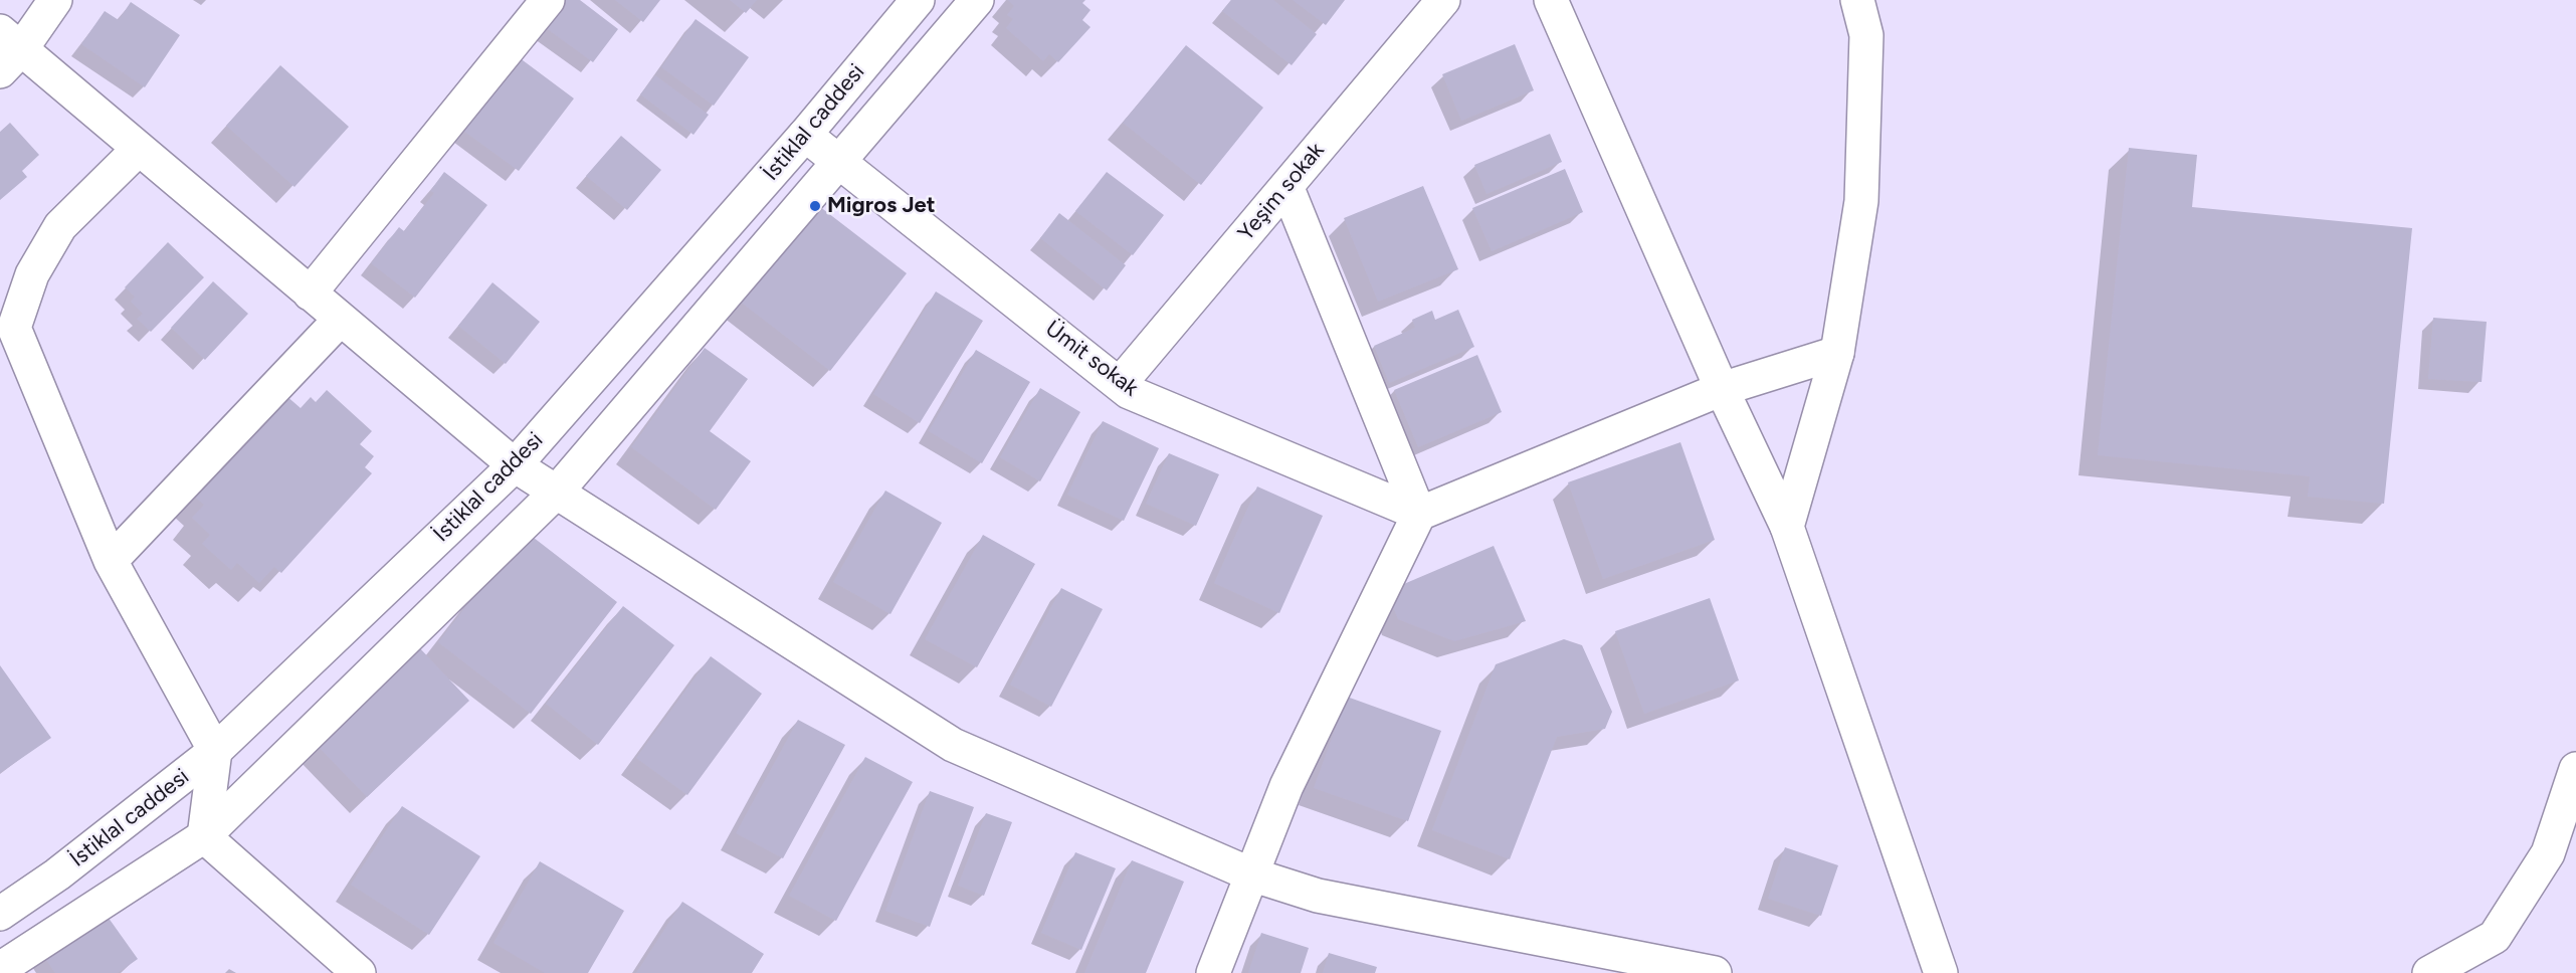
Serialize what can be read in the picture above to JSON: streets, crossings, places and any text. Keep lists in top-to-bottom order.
{
  "streets": {
    "street": ["İstiklal caddesi", "Yeşim sokak", "Ümit sokak"]
  },
  "crossings": [
    ["İstiklal caddesi", "Ümit sokak"],
    ["Yeşim sokak", "Ümit sokak"]
  ],
  "places": ["Migros Jet"]
}
